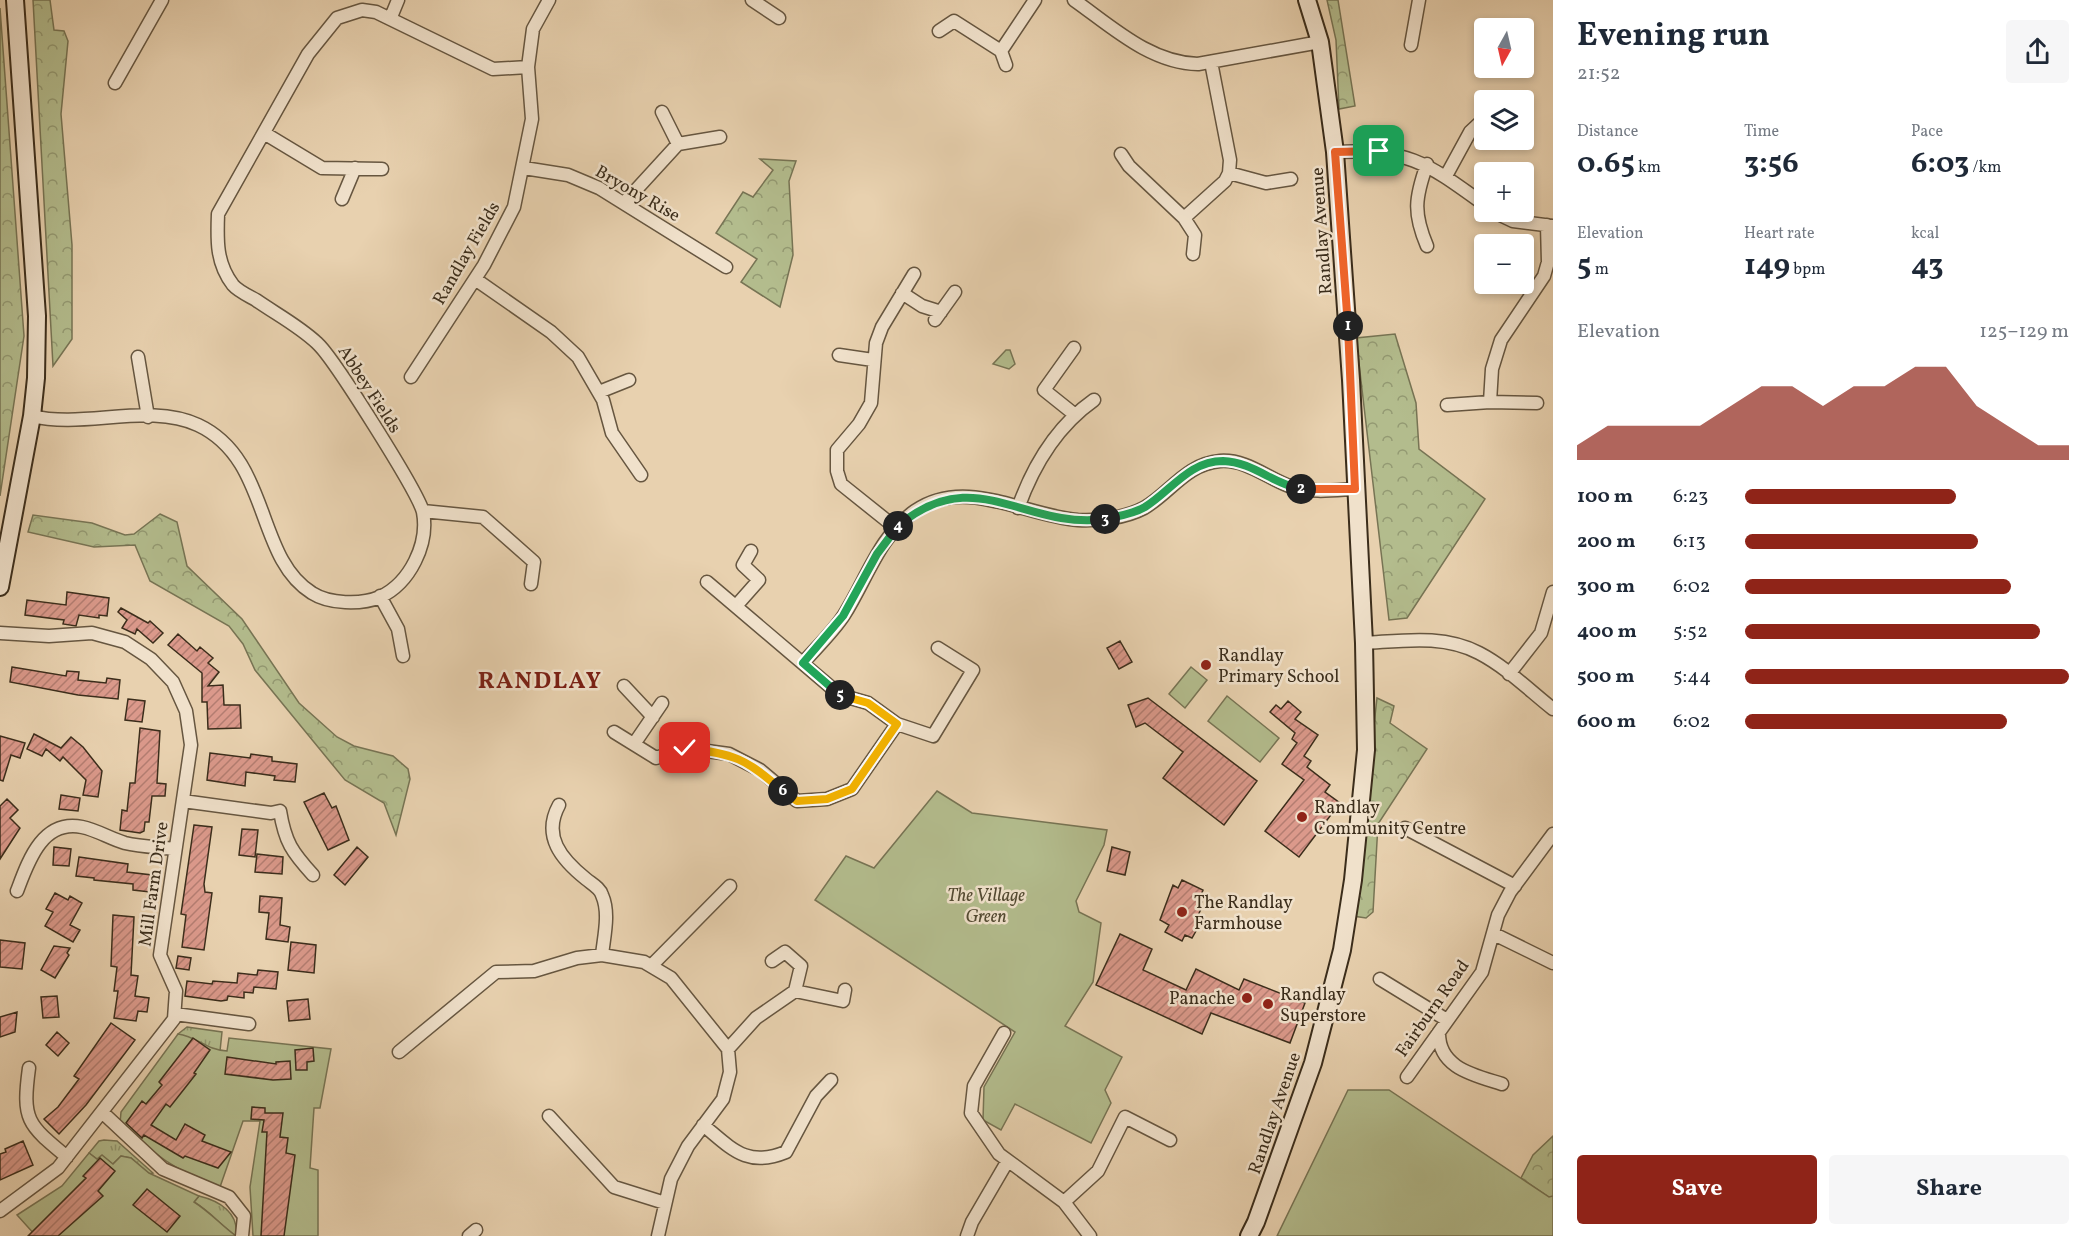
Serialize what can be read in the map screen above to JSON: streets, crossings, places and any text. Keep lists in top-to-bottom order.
{
  "streets": {
    "street": [
      "Bryony Rise",
      "Randlay Avenue",
      "Randlay Fields",
      "Abbey Fields",
      "Mill Farm Drive",
      "Fairburn Road"
    ]
  },
  "crossings": [
    ["Bryony Rise", "Randlay Fields"],
    ["Randlay Fields", "Abbey Fields"]
  ],
  "districts": ["RANDLAY"],
  "parks": ["The Village Green"],
  "places": [
    "Randlay Primary School",
    "Randlay Community Centre",
    "The Randlay Farmhouse",
    "Panache",
    "Randlay Superstore"
  ],
  "north": "bottom",
  "page": {
    "heading": ["Evening run", "21:52"],
    "map_buttons": ["+", "−"],
    "stats": [
      ["Distance", "0.65 km"],
      ["Time", "3:56"],
      ["Pace", "6:03 /km"],
      ["Elevation", "5 m"],
      ["Heart rate", "149 bpm"],
      ["kcal", "43"]
    ],
    "chart": ["Elevation", "125–129 m"],
    "pins": [
      "1",
      "2",
      "3",
      "4",
      "5",
      "6"
    ],
    "list": [
      {
        "name": "100 m",
        "note": "6:23"
      },
      {
        "name": "200 m",
        "note": "6:13"
      },
      {
        "name": "300 m",
        "note": "6:02"
      },
      {
        "name": "400 m",
        "note": "5:52"
      },
      {
        "name": "500 m",
        "note": "5:44"
      },
      {
        "name": "600 m",
        "note": "6:02"
      }
    ],
    "buttons": ["Save", "Share"]
  }
}
